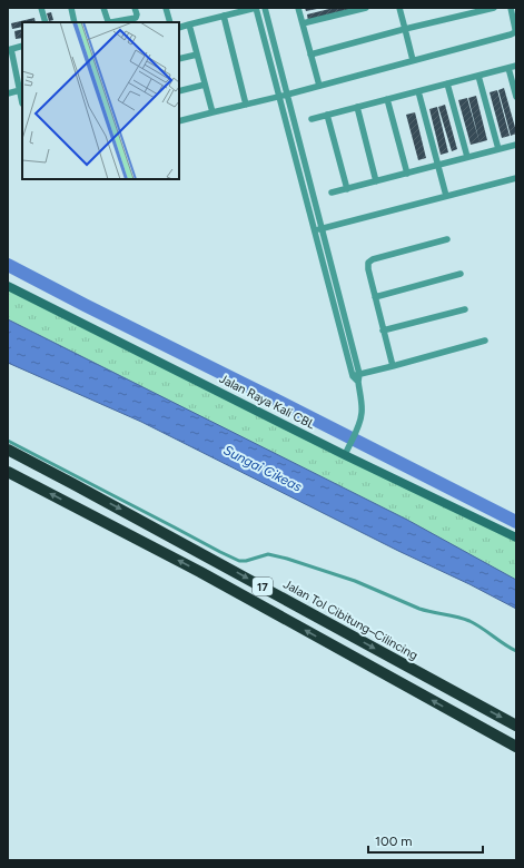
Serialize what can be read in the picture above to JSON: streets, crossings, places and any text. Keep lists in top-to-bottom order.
{
  "streets": {
    "highway": ["17", "Jalan Tol Cibitung–Cilincing"],
    "main road": ["Jalan Raya Kali CBL"]
  },
  "water": ["Sungai Cikeas"],
  "scale_bar": "100 m"
}
